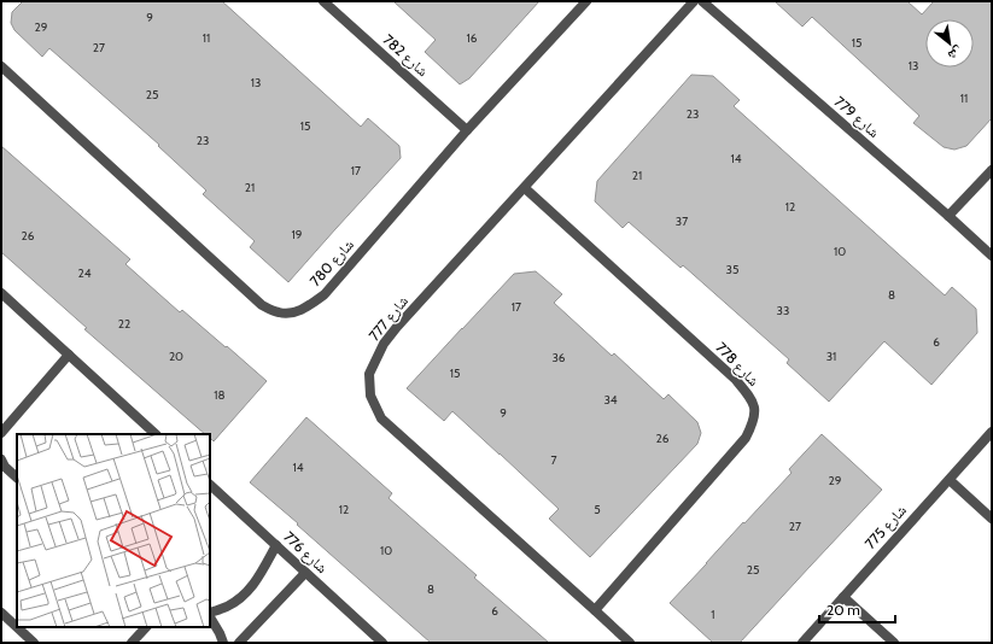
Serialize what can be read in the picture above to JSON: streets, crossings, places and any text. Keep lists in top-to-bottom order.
{
  "streets": {
    "street": [
      "شارع 782",
      "شارع 779",
      "شارع 780",
      "شارع 777",
      "شارع 778",
      "شارع 775",
      "شارع 776"
    ]
  },
  "crossings": [
    ["شارع 782", "شارع 780"],
    ["شارع 777", "شارع 778"]
  ],
  "house_numbers": [
    "9",
    "29",
    "11",
    "16",
    "15",
    "27",
    "13",
    "13",
    "25",
    "11",
    "23",
    "15",
    "23",
    "14",
    "17",
    "21",
    "21",
    "12",
    "37",
    "19",
    "26",
    "10",
    "35",
    "24",
    "8",
    "17",
    "33",
    "22",
    "6",
    "20",
    "31",
    "36",
    "15",
    "18",
    "34",
    "9",
    "26",
    "7",
    "14",
    "29",
    "12",
    "5",
    "27",
    "10",
    "25",
    "8",
    "6",
    "1"
  ],
  "scale_bar": "20 m",
  "north": "bottom right"
}
